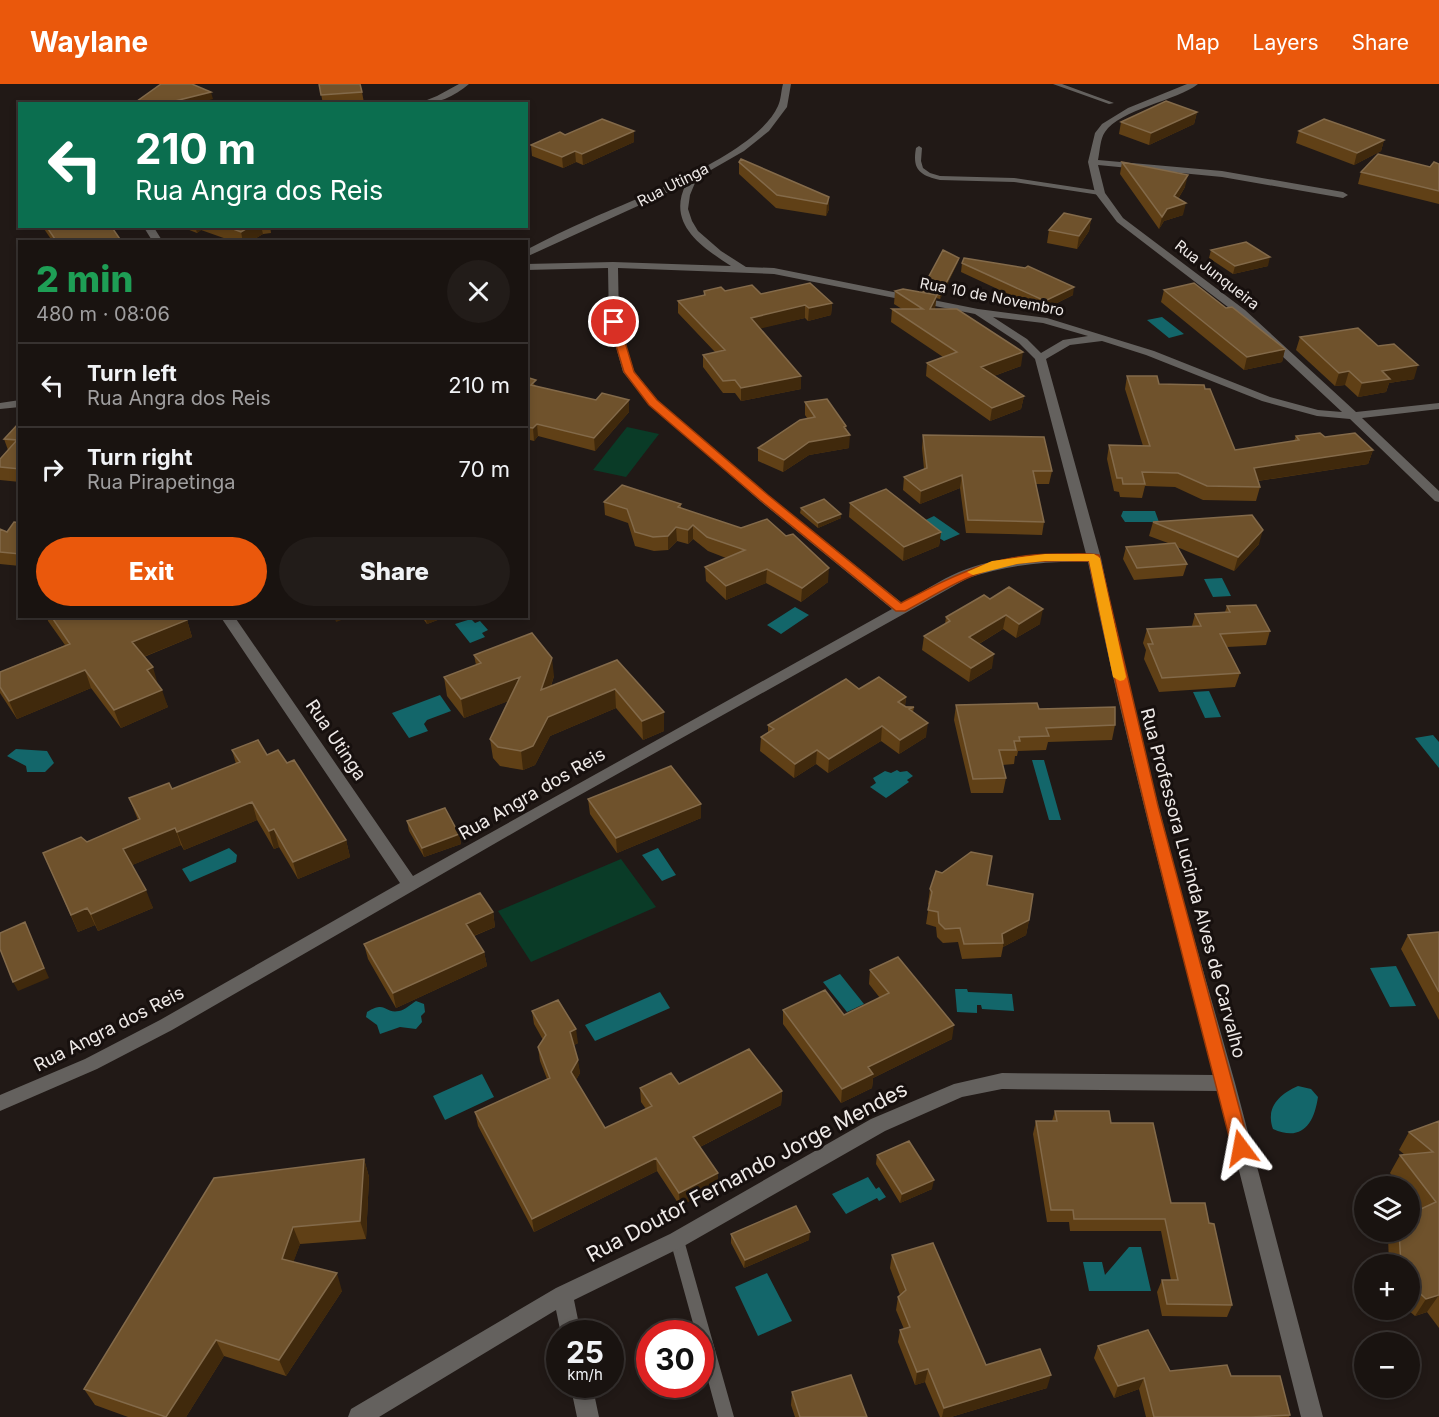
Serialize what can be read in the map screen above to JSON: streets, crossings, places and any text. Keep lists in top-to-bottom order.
{
  "streets": {
    "street": [
      "Rua Utinga",
      "Rua Junqueira",
      "Rua 10 de Novembro",
      "Rua Angra dos Reis",
      "Rua Professora Lucinda Alves de Carvalho",
      "Rua Doutor Fernando Jorge Mendes"
    ]
  },
  "crossings": [
    ["Rua Utinga", "Rua Angra dos Reis"],
    ["Rua Junqueira", "Rua 10 de Novembro"],
    ["Rua Angra dos Reis", "Rua Professora Lucinda Alves de Carvalho"],
    ["Rua Professora Lucinda Alves de Carvalho", "Rua Doutor Fernando Jorge Mendes"]
  ],
  "page": {
    "header": "Waylane",
    "nav": ["Map", "Layers", "Share"],
    "turn": ["210 m", "Rua Angra dos Reis"],
    "heading": ["2 min", "480 m · 08:06"],
    "list": [
      {
        "name": "Turn left",
        "note": "Rua Angra dos Reis",
        "value": "210 m"
      },
      {
        "name": "Turn right",
        "note": "Rua Pirapetinga",
        "value": "70 m"
      }
    ],
    "buttons": ["Exit", "Share"],
    "map_buttons": ["+", "−"],
    "speed": "25 km/h",
    "limit": "30"
  }
}
